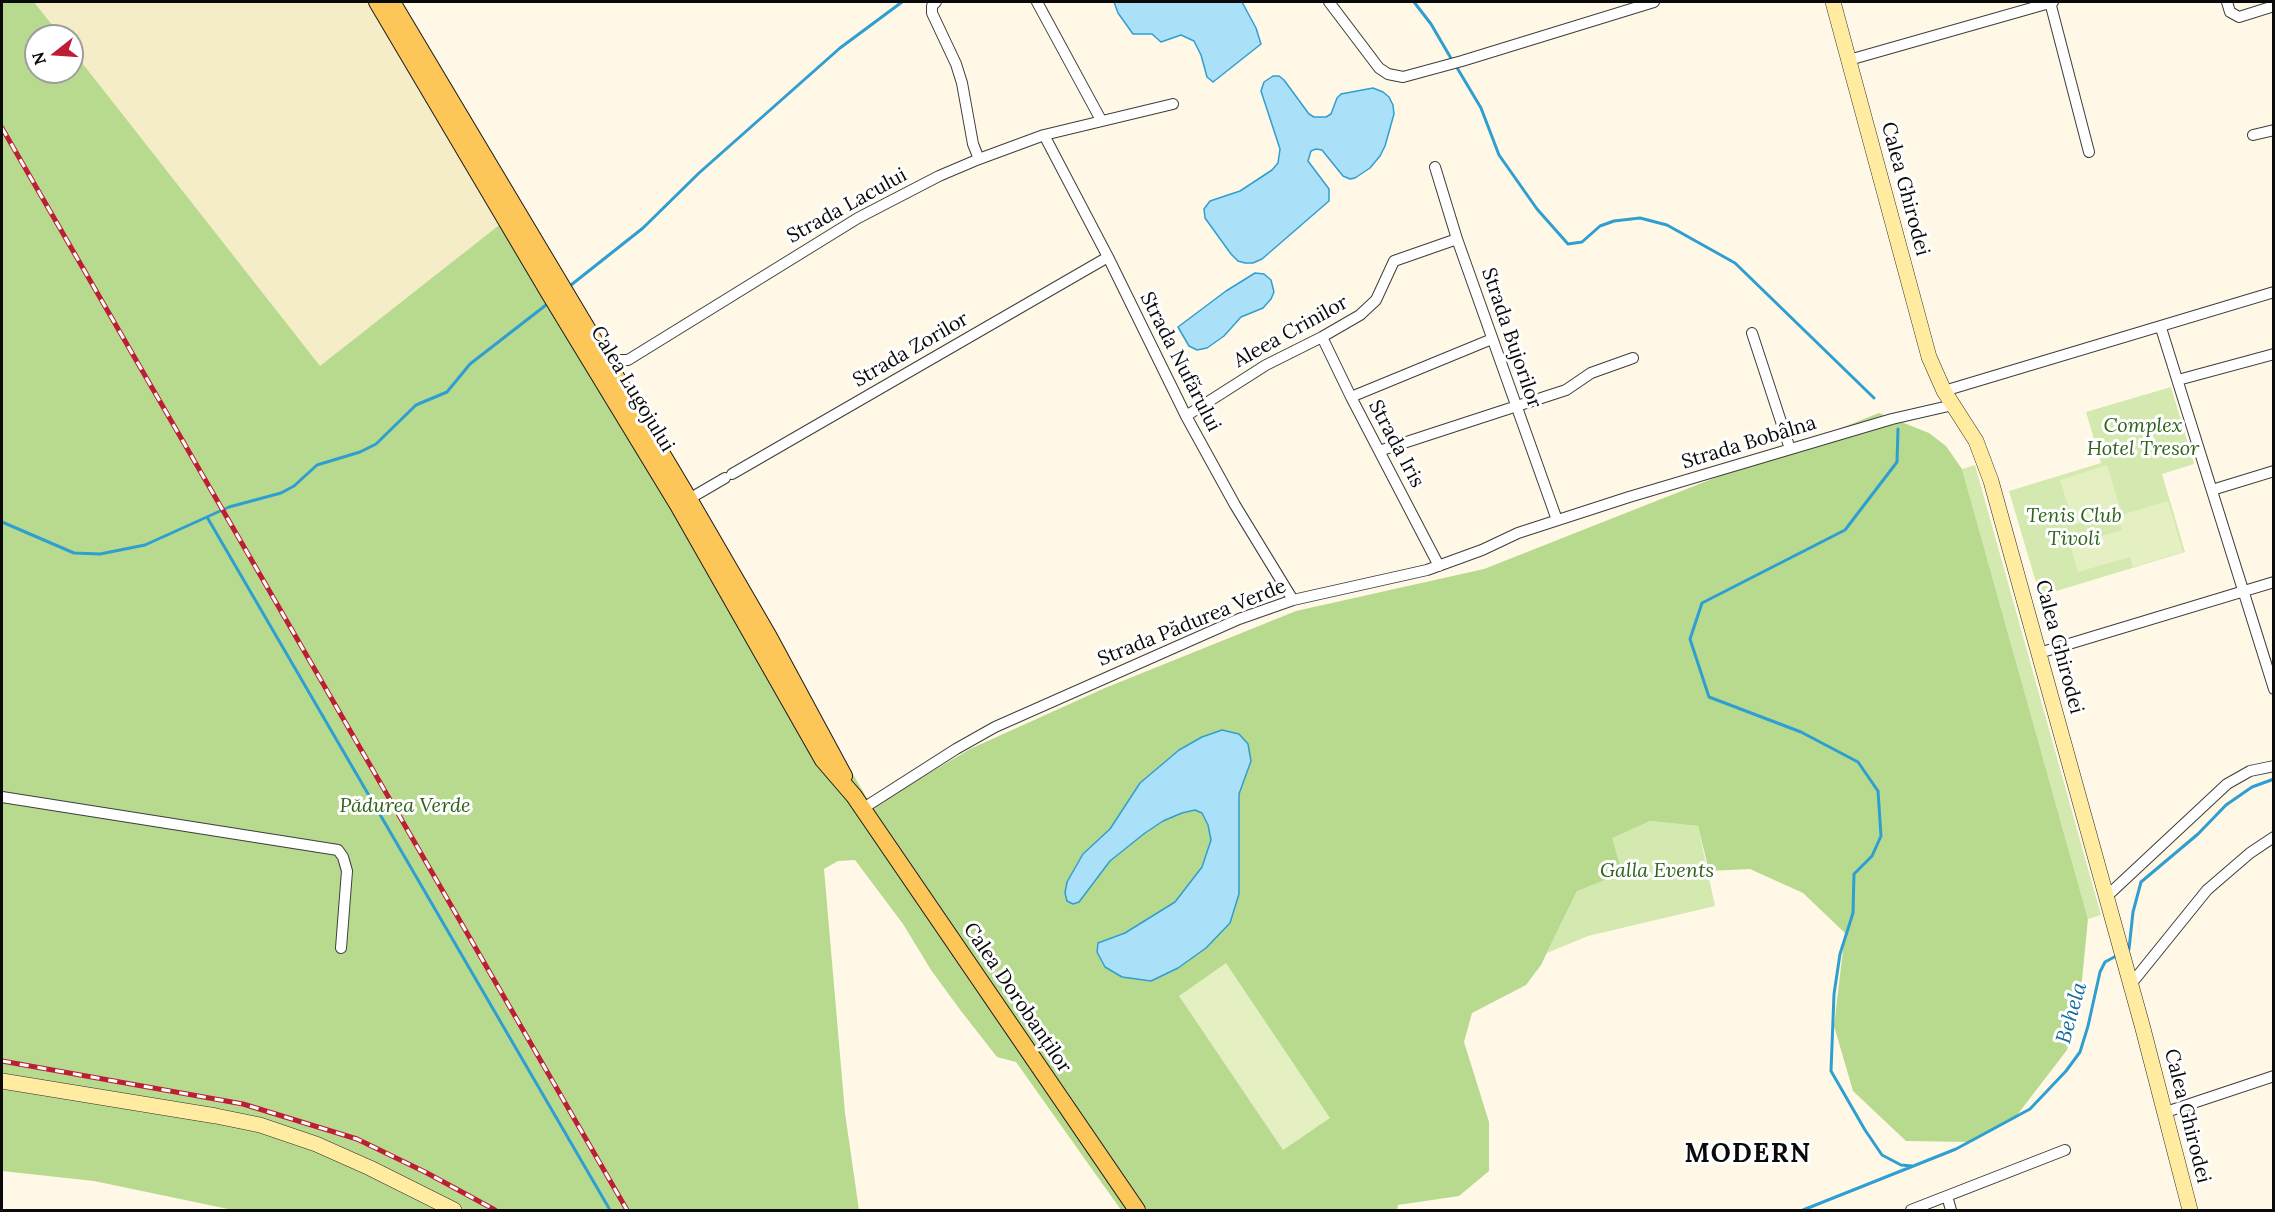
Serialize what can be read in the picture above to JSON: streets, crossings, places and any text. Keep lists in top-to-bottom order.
{
  "streets": {
    "main road": ["Calea Lugojului", "Calea Dorobanților"],
    "street": [
      "Calea Ghirodei",
      "Strada Lacului",
      "Aleea Crinilor",
      "Strada Bujorilor",
      "Strada Zorilor",
      "Strada Nufărului",
      "Strada Bobâlna",
      "Strada Iris",
      "Strada Pădurea Verde"
    ]
  },
  "crossings": [
    ["Calea Ghirodei", "Strada Bobâlna"],
    ["Strada Lacului", "Strada Nufărului"],
    ["Aleea Crinilor", "Strada Bujorilor"],
    ["Aleea Crinilor", "Strada Nufărului"],
    ["Aleea Crinilor", "Strada Iris"],
    ["Strada Bujorilor", "Strada Bobâlna"],
    ["Strada Bujorilor", "Strada Pădurea Verde"],
    ["Strada Zorilor", "Strada Nufărului"],
    ["Strada Zorilor", "Calea Lugojului"],
    ["Strada Nufărului", "Strada Pădurea Verde"],
    ["Calea Lugojului", "Strada Pădurea Verde"],
    ["Calea Lugojului", "Calea Dorobanților"],
    ["Strada Bobâlna", "Strada Pădurea Verde"],
    ["Strada Iris", "Strada Pădurea Verde"],
    ["Strada Pădurea Verde", "Calea Dorobanților"]
  ],
  "districts": ["MODERN"],
  "water": ["Behela"],
  "parks": [
    "Complex Hotel Tresor",
    "Tenis Club Tivoli",
    "Pădurea Verde",
    "Galla Events"
  ],
  "north": "left"
}
